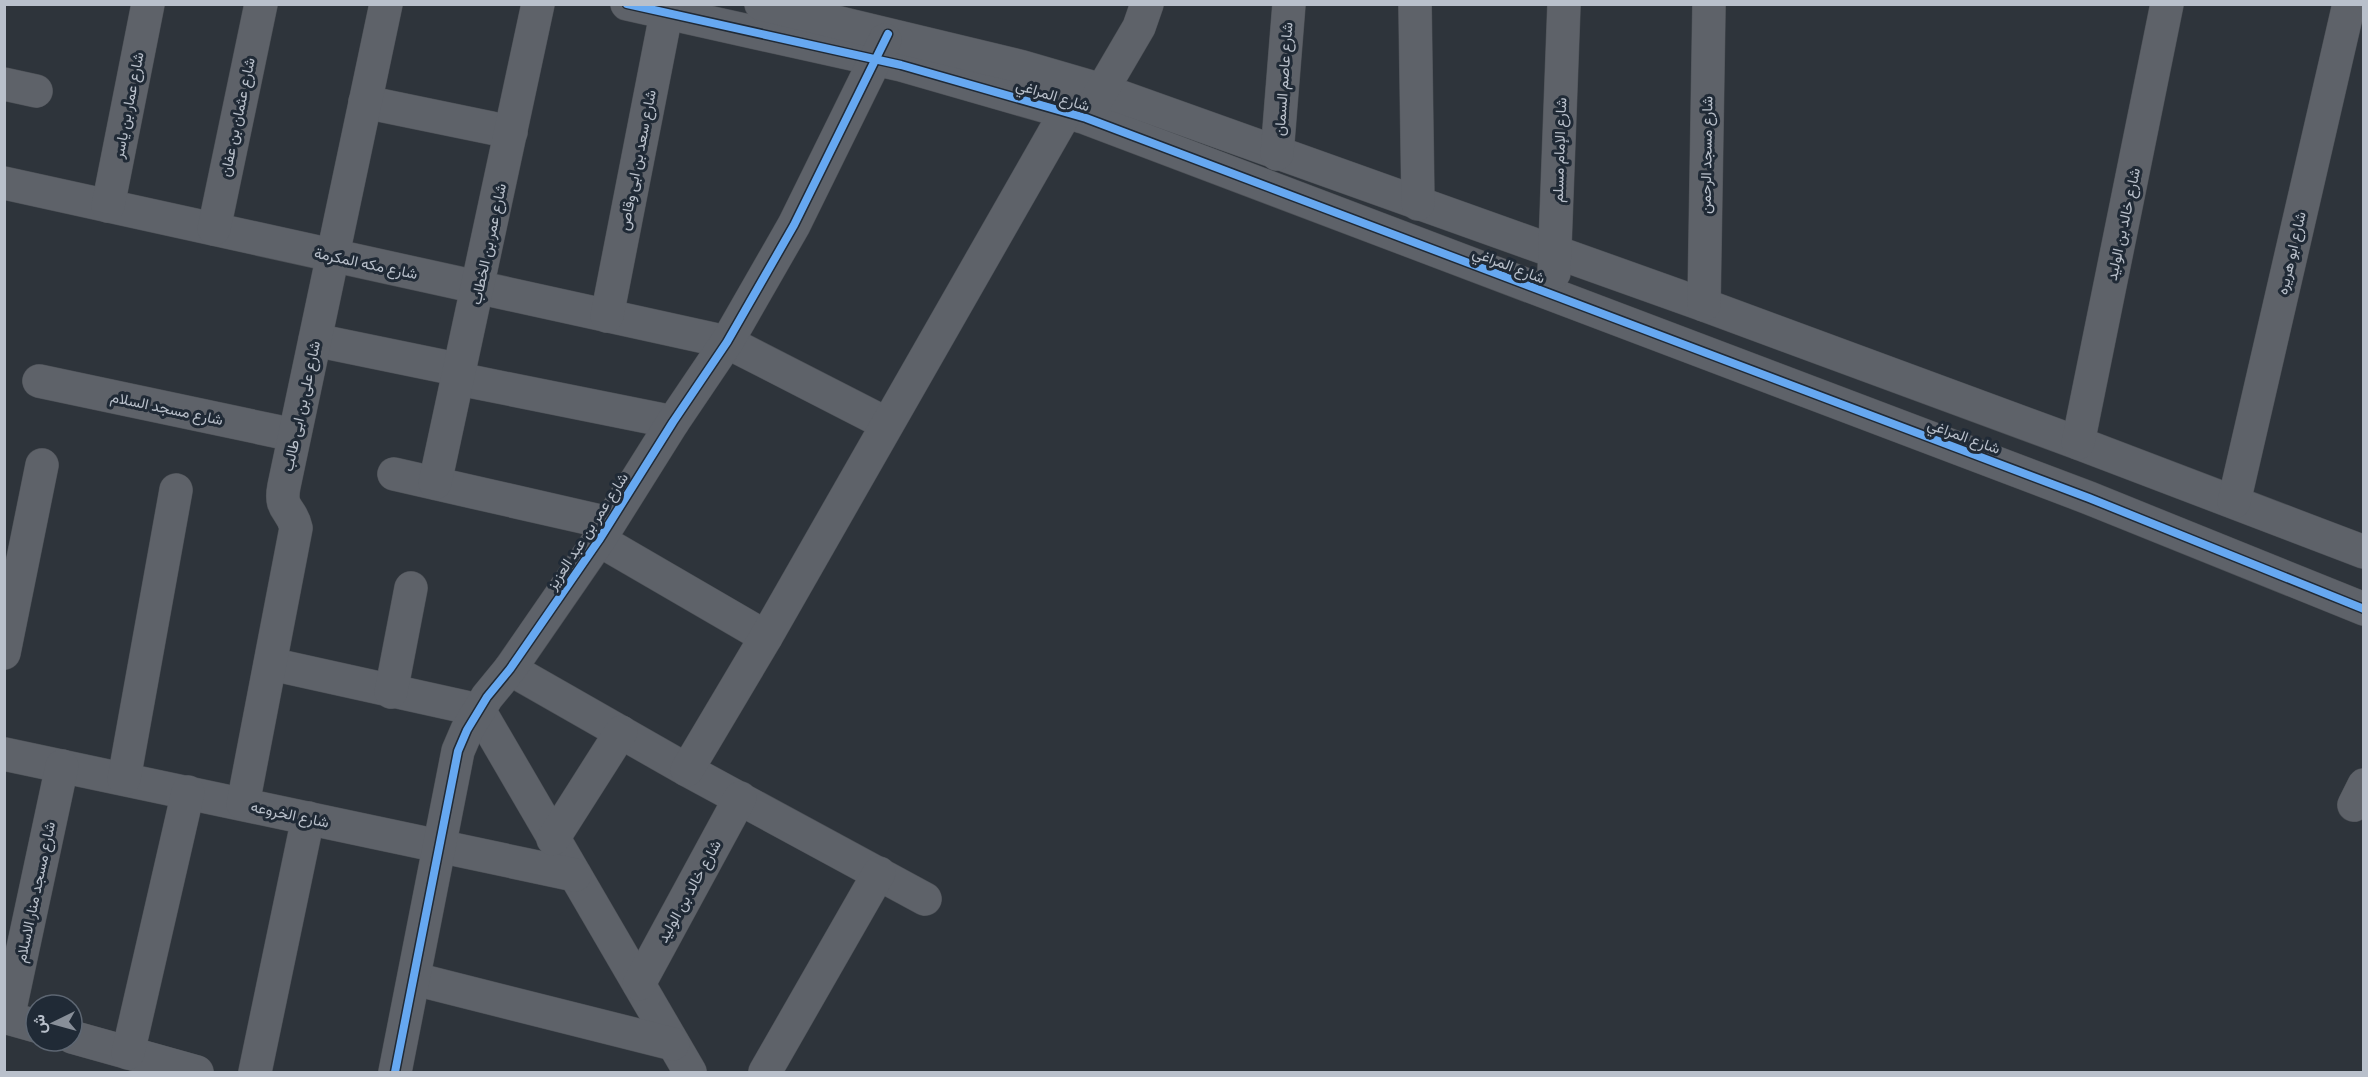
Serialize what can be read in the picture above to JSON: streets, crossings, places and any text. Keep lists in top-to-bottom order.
{
  "streets": {
    "street": [
      "شارع عاصم السمان",
      "شارع المراغي",
      "شارع عمار بن ياسر",
      "شارع عثمان بن عفان",
      "شارع الإمام مسلم",
      "شارع مسجد الرحمن",
      "شارع سعد بن ابى وقاص",
      "شارع خالد بن الوليد",
      "شارع عمر بن الخطاب",
      "شارع ابو هريره",
      "شارع مكه المكرمة",
      "شارع على بن ابى طالب",
      "شارع مسجد السلام",
      "شارع عمر بن عبد العزيز",
      "شارع الخروعه",
      "شارع مسجد منار الاسلام"
    ]
  },
  "crossings": [
    ["شارع عاصم السمان", "شارع المراغي"],
    ["شارع المراغي", "شارع الإمام مسلم"],
    ["شارع المراغي", "شارع مسجد الرحمن"],
    ["شارع المراغي", "شارع سعد بن ابى وقاص"],
    ["شارع المراغي", "شارع خالد بن الوليد"],
    ["شارع المراغي", "شارع ابو هريره"],
    ["شارع المراغي", "شارع عمر بن عبد العزيز"],
    ["شارع عمار بن ياسر", "شارع مكه المكرمة"],
    ["شارع عثمان بن عفان", "شارع مكه المكرمة"],
    ["شارع سعد بن ابى وقاص", "شارع مكه المكرمة"],
    ["شارع عمر بن الخطاب", "شارع مكه المكرمة"],
    ["شارع مكه المكرمة", "شارع على بن ابى طالب"],
    ["شارع مكه المكرمة", "شارع عمر بن عبد العزيز"],
    ["شارع على بن ابى طالب", "شارع مسجد السلام"],
    ["شارع على بن ابى طالب", "شارع الخروعه"],
    ["شارع عمر بن عبد العزيز", "شارع الخروعه"],
    ["شارع الخروعه", "شارع مسجد منار الاسلام"]
  ],
  "north": "left"
}
